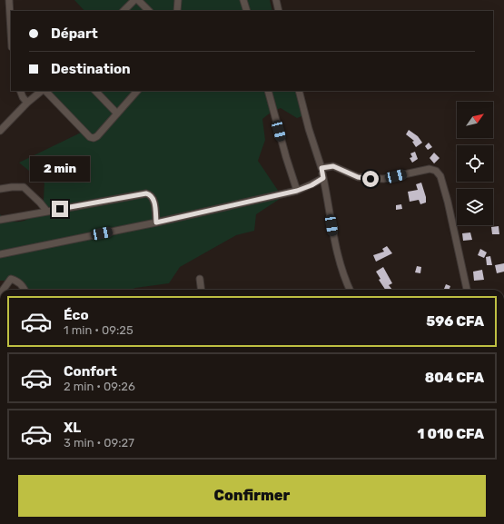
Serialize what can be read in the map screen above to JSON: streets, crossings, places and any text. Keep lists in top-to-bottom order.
{
  "north": "top right",
  "page": {
    "banner": ["Départ", "Destination"],
    "bubble": "2 min",
    "list": [
      {
        "name": "Éco",
        "note": "1 min · 09:25",
        "value": "596 CFA"
      },
      {
        "name": "Confort",
        "note": "2 min · 09:26",
        "value": "804 CFA"
      },
      {
        "name": "XL",
        "note": "3 min · 09:27",
        "value": "1 010 CFA"
      }
    ],
    "buttons": "Confirmer"
  }
}
